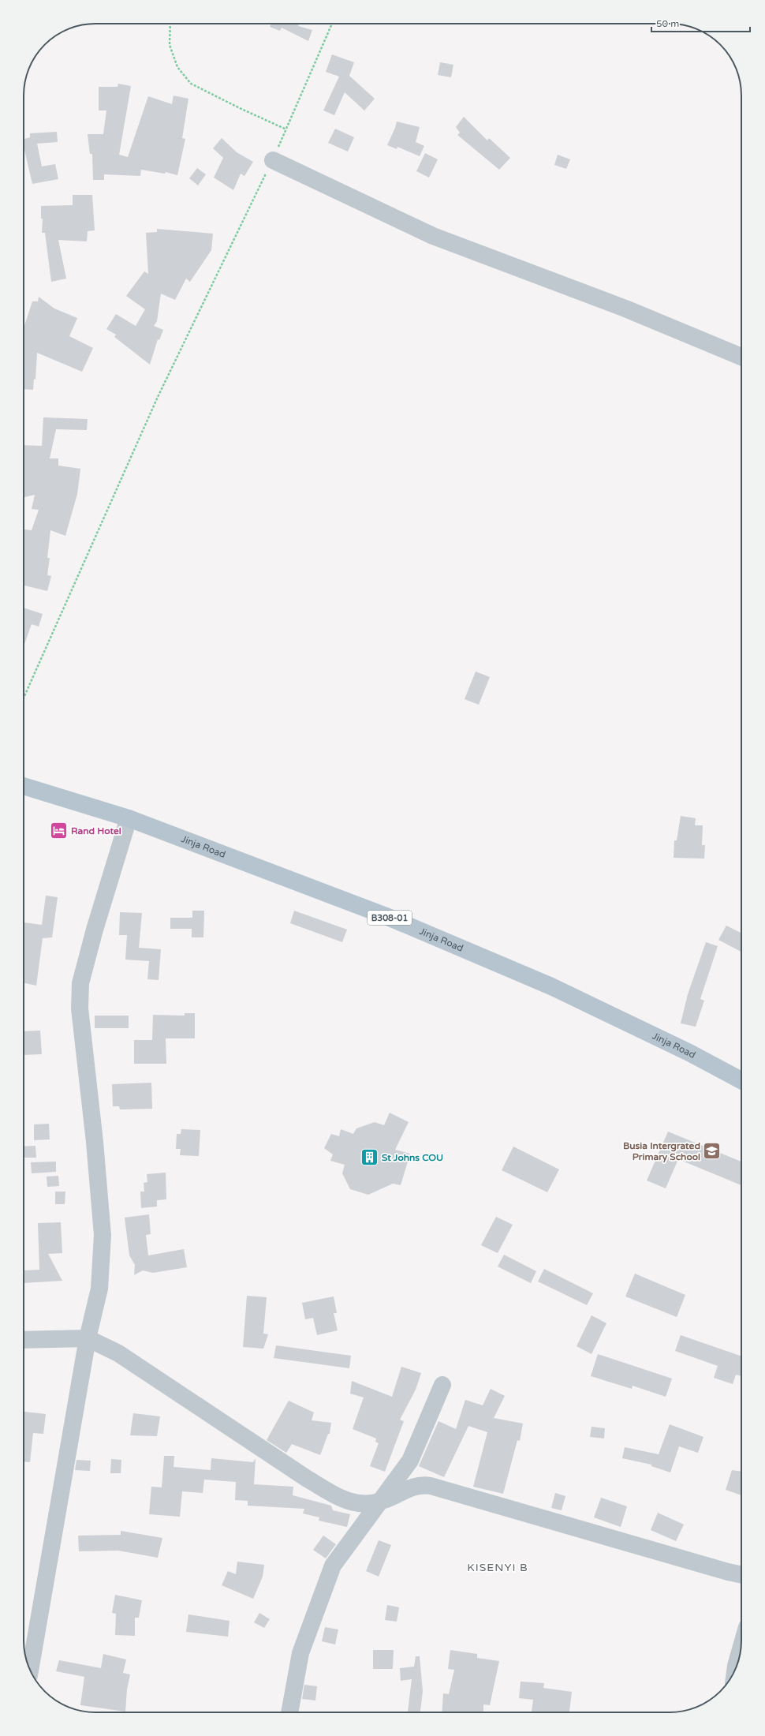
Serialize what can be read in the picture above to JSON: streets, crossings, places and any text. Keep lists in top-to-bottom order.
{
  "streets": {
    "main road": ["Jinja Road", "B308-01"]
  },
  "districts": ["KISENYI B"],
  "places": {
    "hotel": ["Rand Hotel"],
    "school or university": ["Busia Intergrated Primary School"],
    "building": ["St Johns COU"]
  },
  "scale_bar": "50 m"
}
